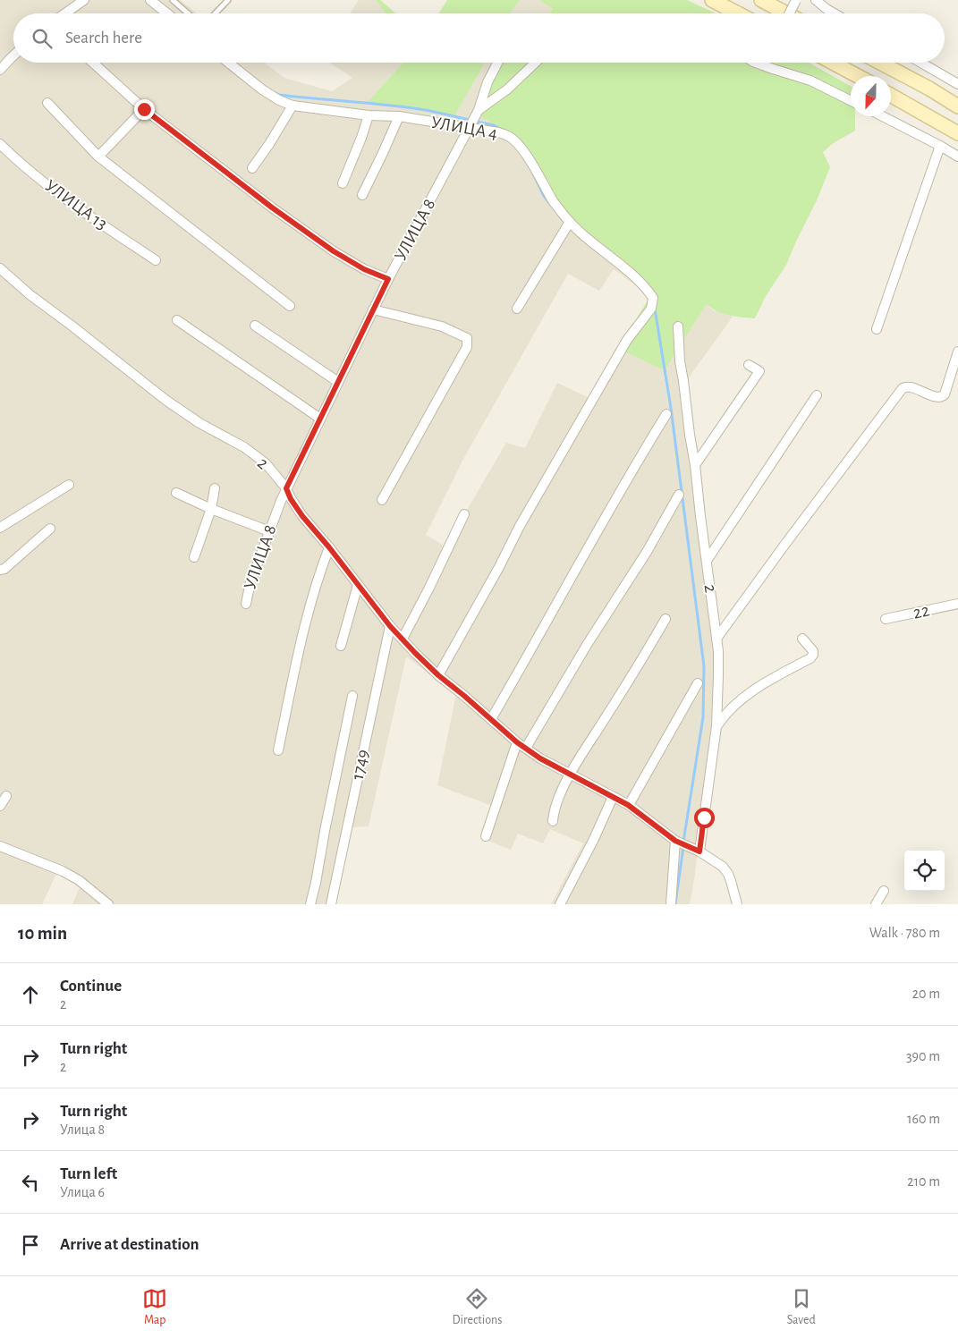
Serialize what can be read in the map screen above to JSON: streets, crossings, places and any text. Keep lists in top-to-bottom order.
{
  "streets": {
    "street": [
      "УЛИЦА 4",
      "УЛИЦА 13",
      "УЛИЦА 8",
      "2",
      "22",
      "1749"
    ]
  },
  "crossings": [
    ["УЛИЦА 4", "УЛИЦА 8"],
    ["УЛИЦА 4", "2"],
    ["УЛИЦА 8", "2"],
    ["2", "1749"]
  ],
  "north": "bottom",
  "page": {
    "search": "Search here",
    "heading": ["10 min", "Walk · 780 m"],
    "list": [
      ["Continue", "2", "20 m"],
      ["Turn right", "2", "390 m"],
      ["Turn right", "Улица 8", "160 m"],
      ["Turn left", "Улица 6", "210 m"],
      "Arrive at destination"
    ],
    "nav": ["Map", "Directions", "Saved"]
  }
}
